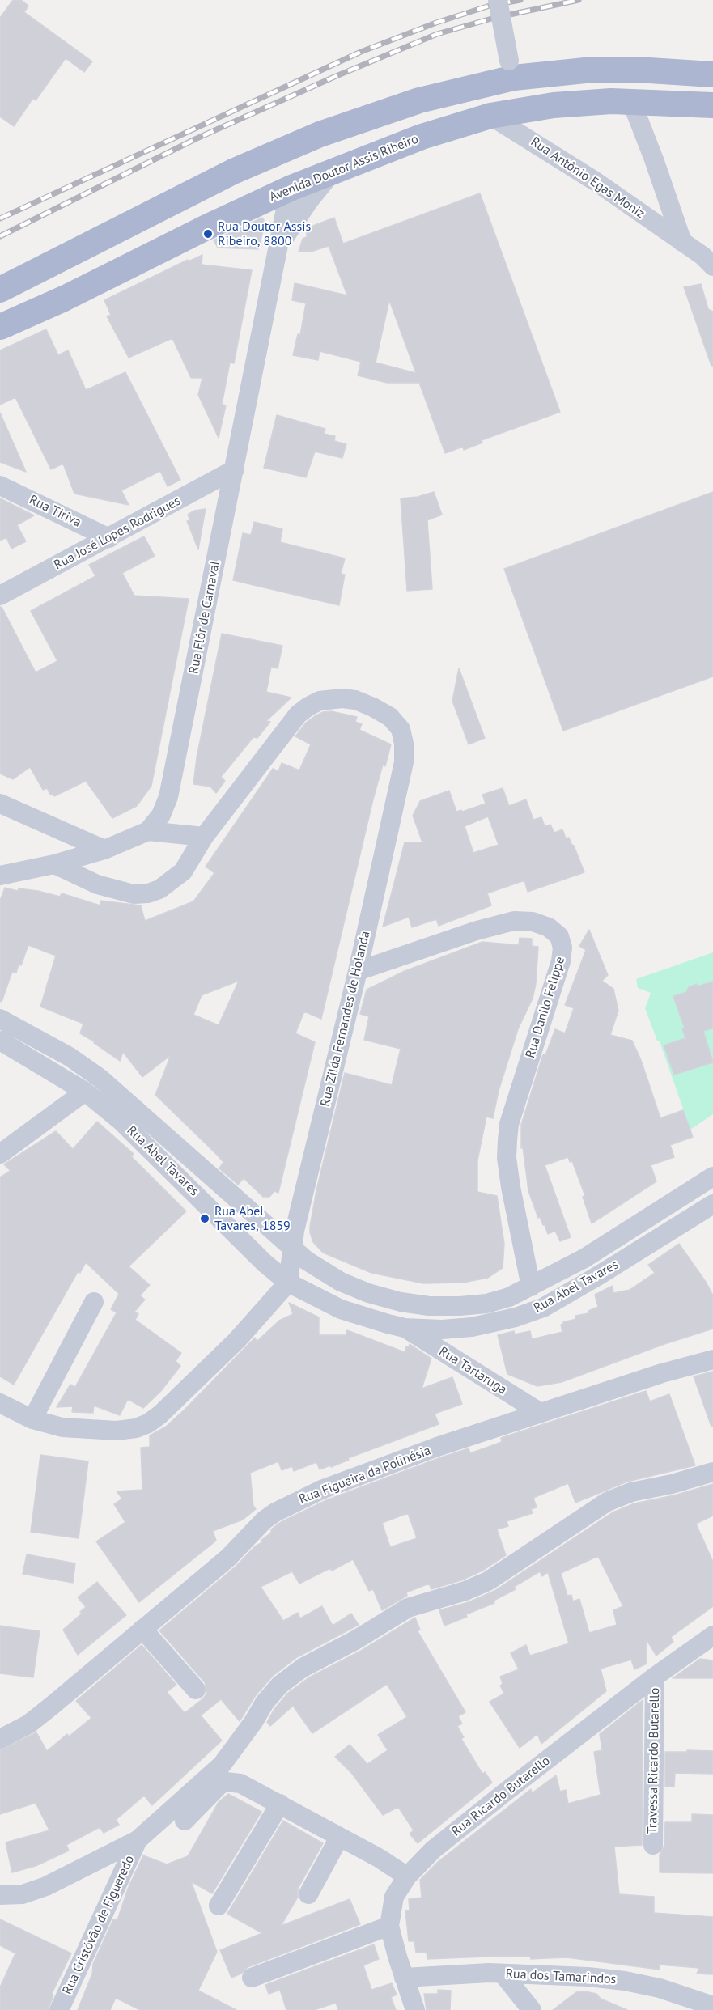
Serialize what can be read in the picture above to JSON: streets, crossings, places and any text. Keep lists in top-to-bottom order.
{
  "streets": {
    "main road": ["Avenida Doutor Assis Ribeiro"],
    "street": [
      "Rua Antônio Egas Moniz",
      "Rua Tiriva",
      "Rua José Lopes Rodrigues",
      "Rua Flôr de Carnaval",
      "Rua Danilo Felippe",
      "Rua Zilda Fernandes de Holanda",
      "Rua Abel Tavares",
      "Rua Tartaruga",
      "Rua Figueira da Polinésia",
      "Travessa Ricardo Butarello",
      "Rua Ricardo Butarello",
      "Rua Cristóvão de Figueredo",
      "Rua dos Tamarindos"
    ]
  },
  "crossings": [
    ["Avenida Doutor Assis Ribeiro", "Rua Antônio Egas Moniz"],
    ["Avenida Doutor Assis Ribeiro", "Rua Flôr de Carnaval"],
    ["Rua Tiriva", "Rua José Lopes Rodrigues"],
    ["Rua José Lopes Rodrigues", "Rua Flôr de Carnaval"],
    ["Rua Danilo Felippe", "Rua Zilda Fernandes de Holanda"],
    ["Rua Danilo Felippe", "Rua Abel Tavares"],
    ["Rua Zilda Fernandes de Holanda", "Rua Abel Tavares"],
    ["Rua Abel Tavares", "Rua Tartaruga"],
    ["Rua Tartaruga", "Rua Figueira da Polinésia"],
    ["Travessa Ricardo Butarello", "Rua Ricardo Butarello"],
    ["Rua Ricardo Butarello", "Rua dos Tamarindos"]
  ],
  "places": ["Rua Doutor Assis Ribeiro, 8800", "Rua Abel Tavares, 1859"]
}
